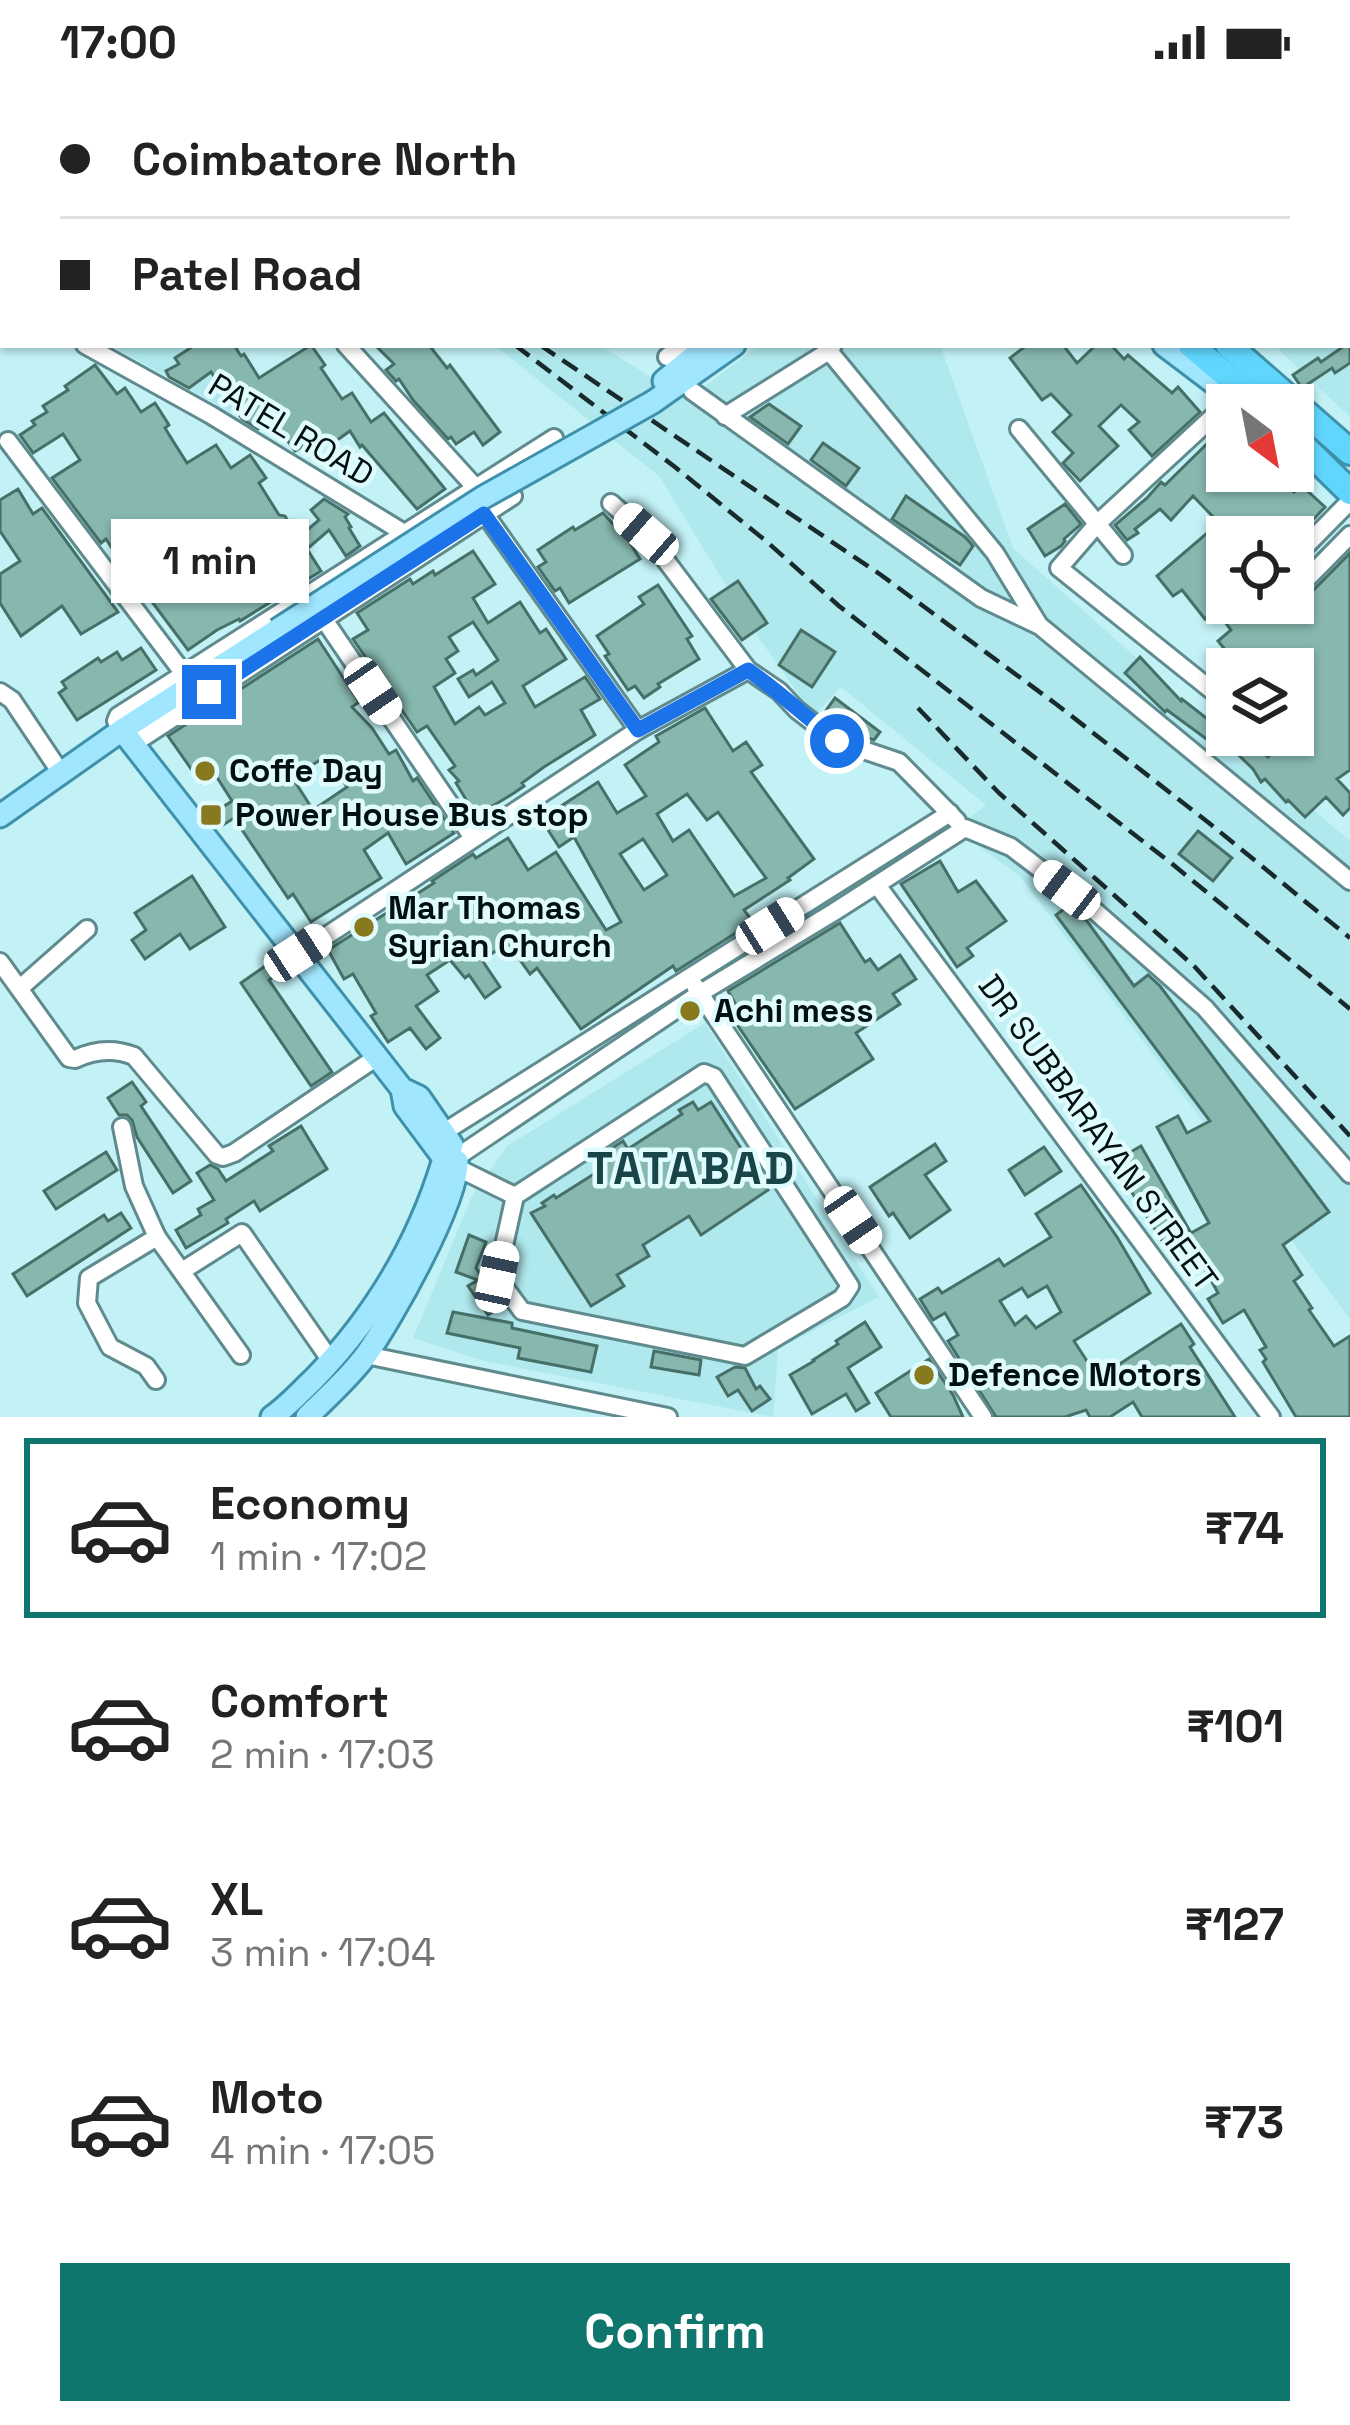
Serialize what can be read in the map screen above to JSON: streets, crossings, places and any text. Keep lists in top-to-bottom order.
{
  "streets": {
    "street": ["PATEL ROAD", "DR SUBBARAYAN STREET"]
  },
  "districts": ["TATABAD"],
  "places": {
    "other": [
      "Coffe Day",
      "Mar Thomas Syrian Church",
      "Achi mess",
      "Defence Motors"
    ],
    "transit": ["Power House Bus stop"]
  },
  "north": "bottom right",
  "page": {
    "status": "17:00",
    "banner": ["Coimbatore North", "Patel Road"],
    "bubble": "1 min",
    "list": [
      {
        "name": "Economy",
        "note": "1 min · 17:02",
        "value": "₹74"
      },
      {
        "name": "Comfort",
        "note": "2 min · 17:03",
        "value": "₹101"
      },
      {
        "name": "XL",
        "note": "3 min · 17:04",
        "value": "₹127"
      },
      {
        "name": "Moto",
        "note": "4 min · 17:05",
        "value": "₹73"
      }
    ],
    "buttons": "Confirm"
  }
}
